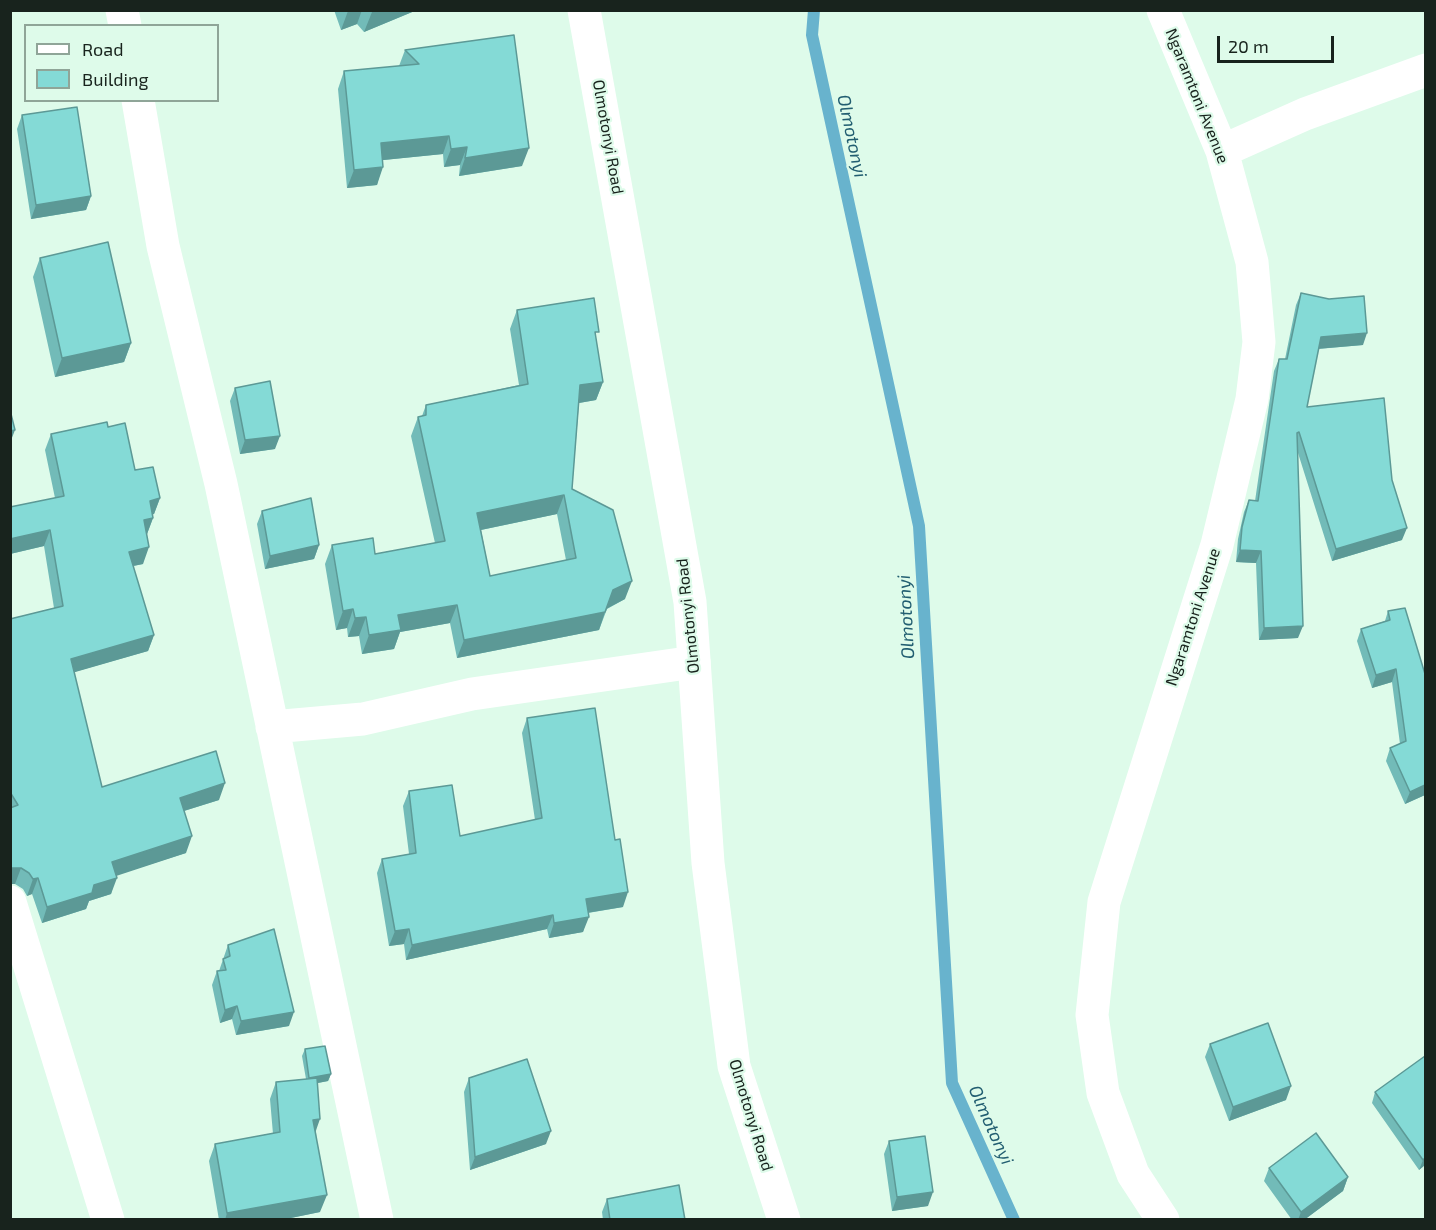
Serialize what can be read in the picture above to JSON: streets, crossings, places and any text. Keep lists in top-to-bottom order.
{
  "streets": {
    "street": ["Ngaramtoni Avenue", "Olmotonyi Road"]
  },
  "water": ["Olmotonyi"],
  "legend": ["Road", "Building"],
  "scale_bar": "20 m"
}
